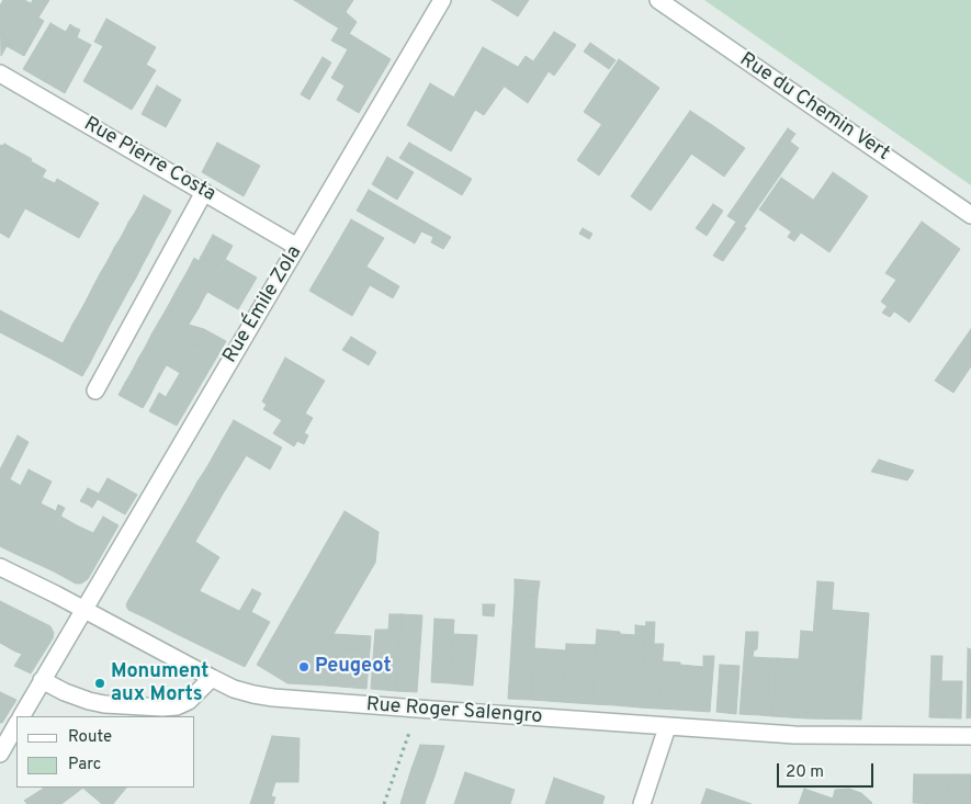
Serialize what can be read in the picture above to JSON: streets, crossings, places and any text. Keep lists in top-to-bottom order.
{
  "streets": {
    "street": [
      "Rue du Chemin Vert",
      "Rue Pierre Costa",
      "Rue Émile Zola",
      "Rue Roger Salengro"
    ]
  },
  "crossings": [
    ["Rue Pierre Costa", "Rue Émile Zola"],
    ["Rue Émile Zola", "Rue Roger Salengro"]
  ],
  "places": ["Peugeot", "Monument aux Morts"],
  "legend": ["Route", "Parc"],
  "scale_bar": "20 m"
}
